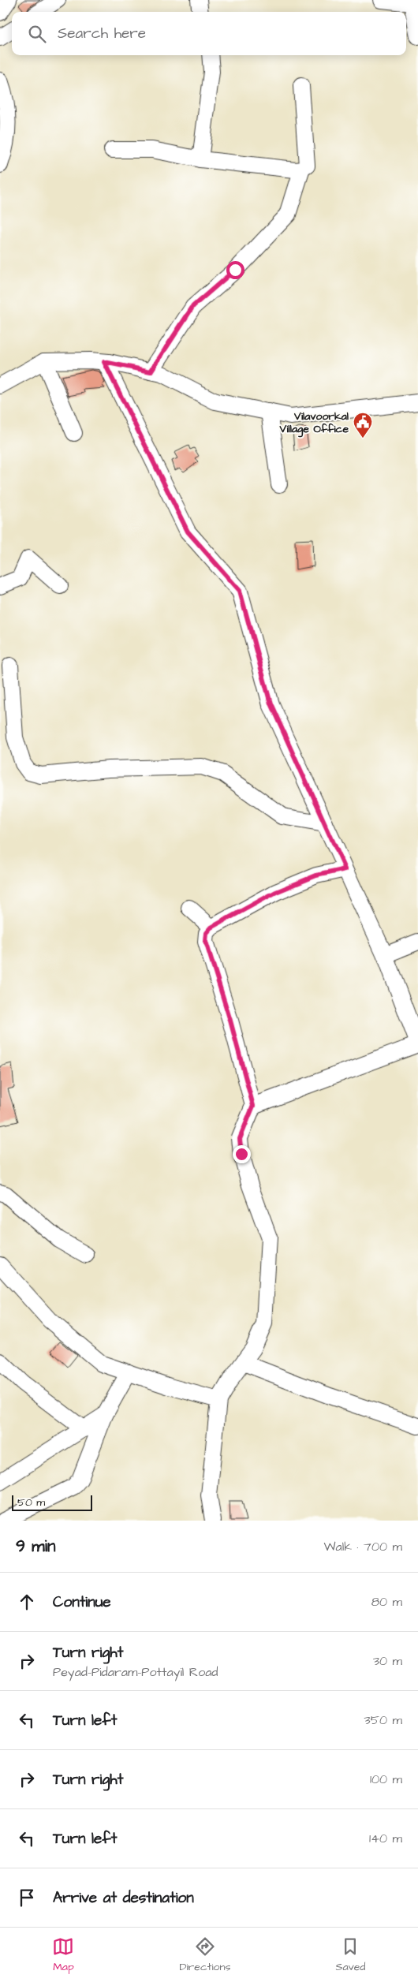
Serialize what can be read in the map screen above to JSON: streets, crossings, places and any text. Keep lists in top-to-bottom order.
{
  "places": {
    "public building": ["Vilavoorkal Village Office"]
  },
  "scale_bar": "50 m",
  "page": {
    "search": "Search here",
    "scale": "50 m",
    "heading": ["9 min", "Walk · 700 m"],
    "list": [
      ["Continue", "80 m"],
      ["Turn right", "Peyad-Pidaram-Pottayil Road", "30 m"],
      ["Turn left", "350 m"],
      ["Turn right", "100 m"],
      ["Turn left", "140 m"],
      "Arrive at destination"
    ],
    "nav": ["Map", "Directions", "Saved"]
  }
}
